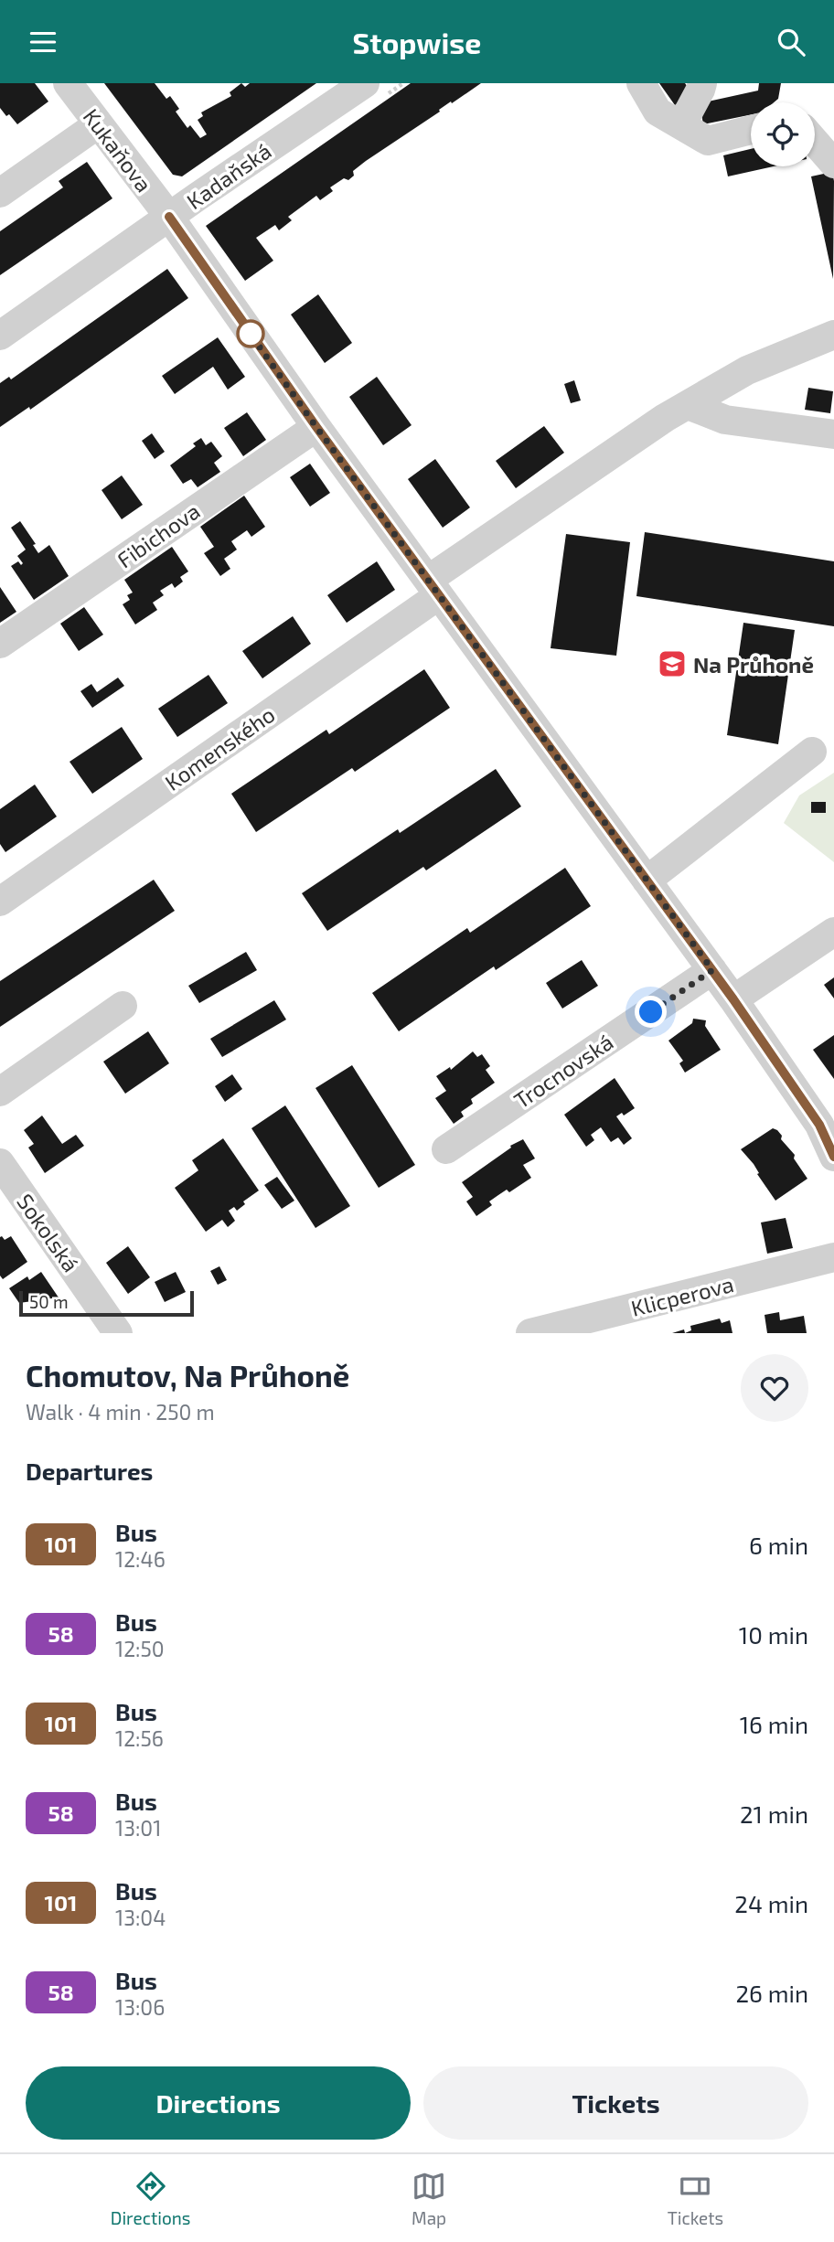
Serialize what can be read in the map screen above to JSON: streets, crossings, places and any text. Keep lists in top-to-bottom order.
{
  "streets": {
    "street": [
      "Kukaňova",
      "Kadaňská",
      "Fibichova",
      "Komenského",
      "Trocnovská",
      "Sokolská",
      "Klicperova"
    ]
  },
  "crossings": [
    ["Kukaňova", "Kadaňská"]
  ],
  "places": {
    "school or university": ["Na Průhoně"]
  },
  "lines": ["bus line 101"],
  "scale_bar": "50 m",
  "page": {
    "header": "Stopwise",
    "scale": "50 m",
    "heading": [
      ["Chomutov, Na Průhoně", "Walk · 4 min · 250 m"],
      "Departures"
    ],
    "list": [
      {
        "mark": "101",
        "name": "Bus",
        "note": "12:46",
        "value": "6 min"
      },
      {
        "mark": "58",
        "name": "Bus",
        "note": "12:50",
        "value": "10 min"
      },
      {
        "mark": "101",
        "name": "Bus",
        "note": "12:56",
        "value": "16 min"
      },
      {
        "mark": "58",
        "name": "Bus",
        "note": "13:01",
        "value": "21 min"
      },
      {
        "mark": "101",
        "name": "Bus",
        "note": "13:04",
        "value": "24 min"
      },
      {
        "mark": "58",
        "name": "Bus",
        "note": "13:06",
        "value": "26 min"
      }
    ],
    "buttons": ["Directions", "Tickets"],
    "tabs": ["Directions", "Map", "Tickets"]
  }
}
